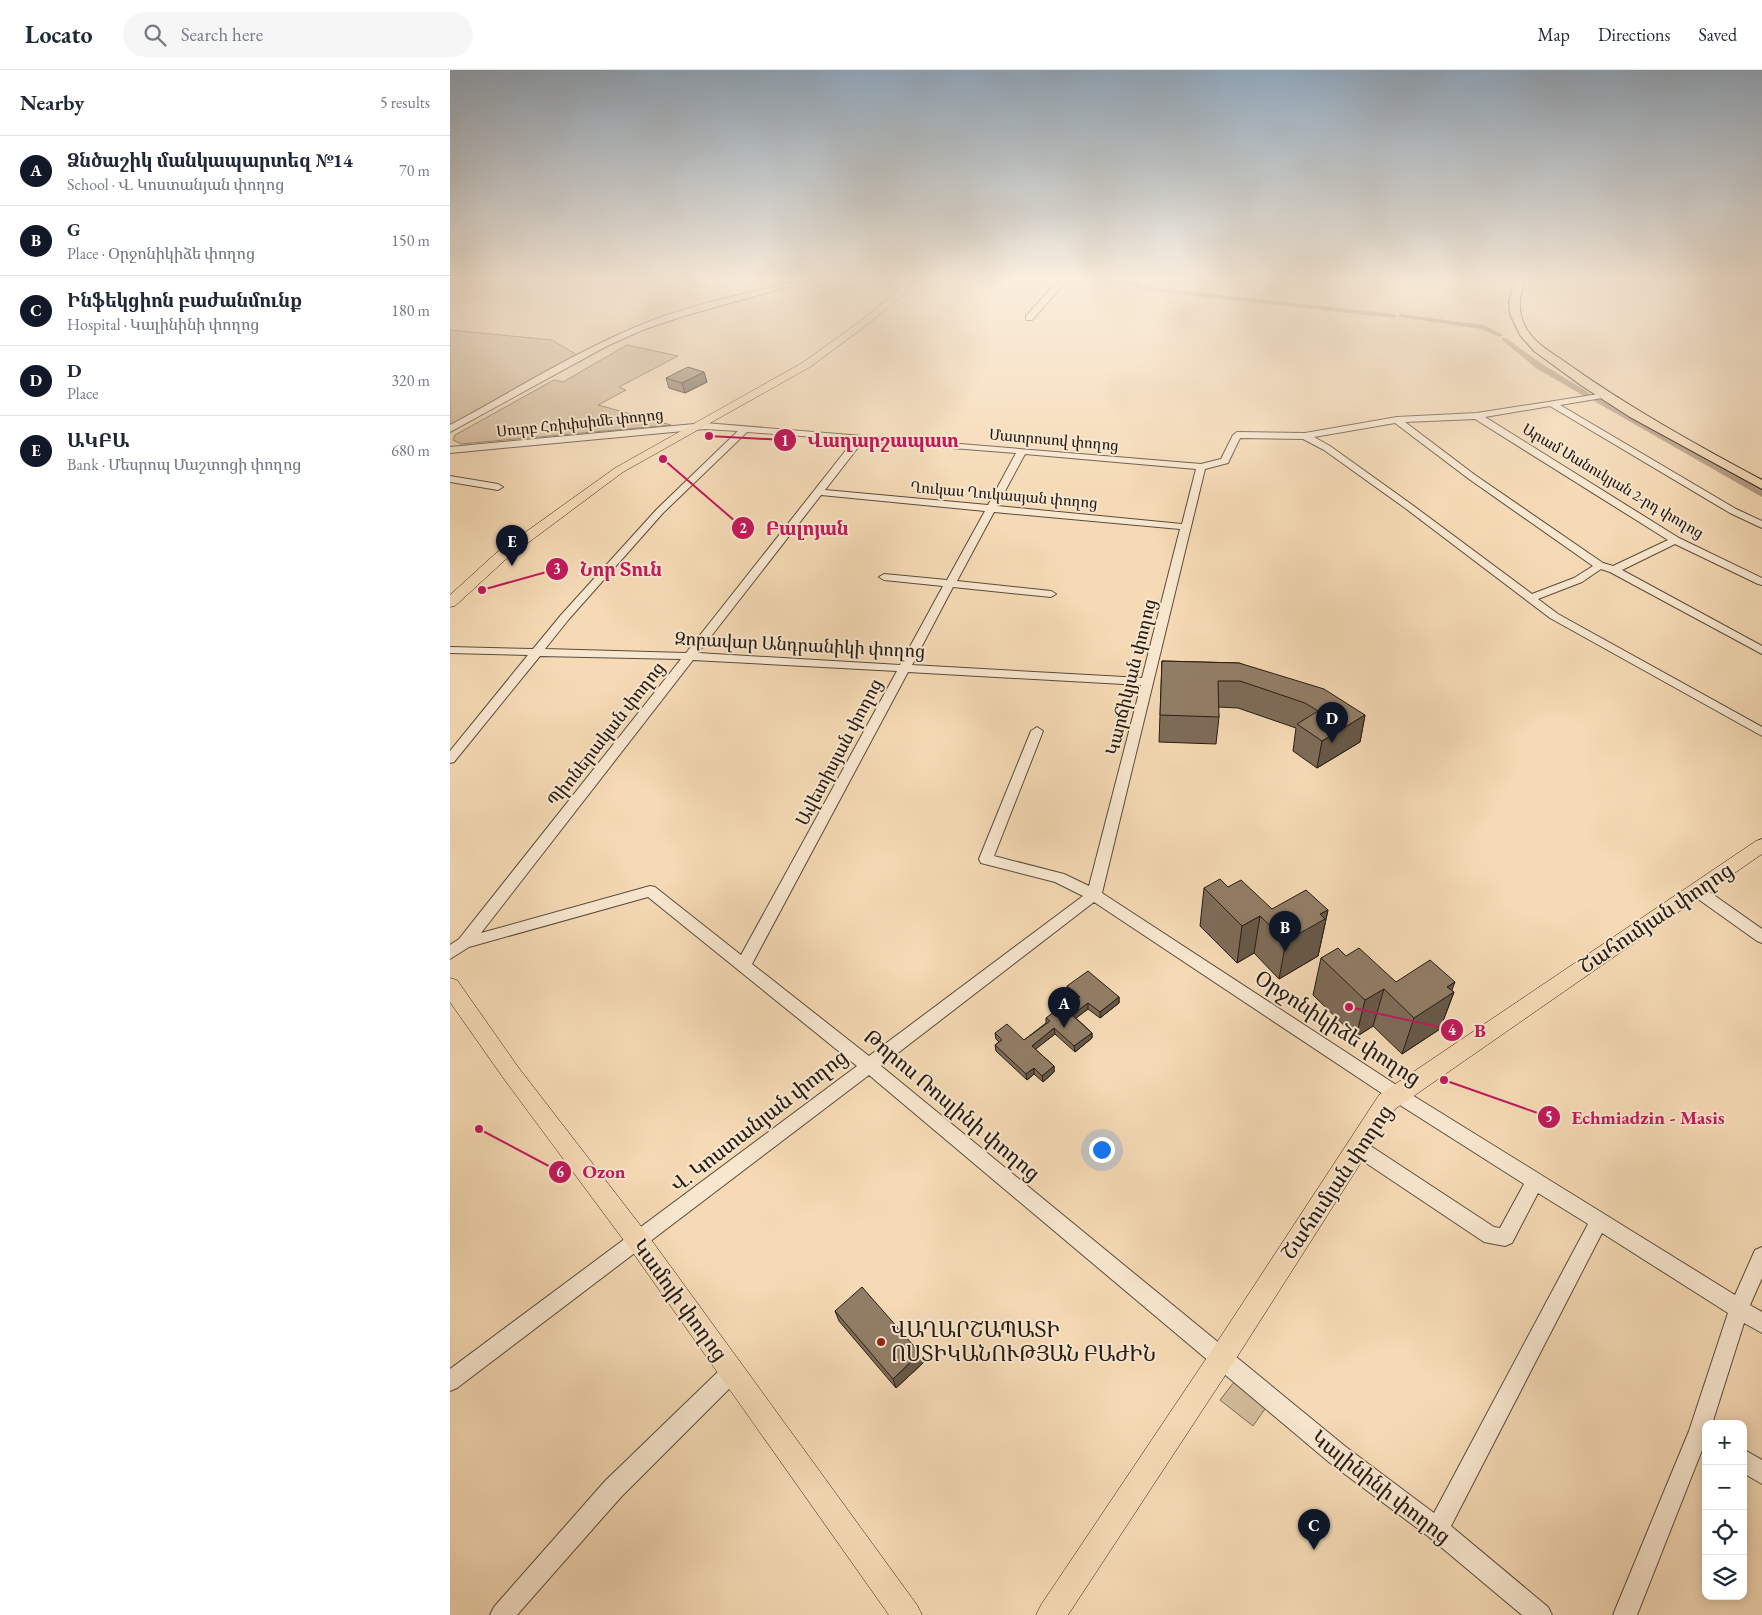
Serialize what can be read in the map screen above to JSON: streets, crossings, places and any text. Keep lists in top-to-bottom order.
{
  "streets": {
    "main road": ["Շահումյան փողոց", "Կամոյի փողոց"],
    "street": [
      "Սուրբ Հռիփսիմե փողոց",
      "Մատրոսով փողոց",
      "Արամ Մանուկյան 2-րդ փողոց",
      "Ղուկաս Ղուկասյան փողոց",
      "Զորավար Անդրանիկի փողոց",
      "Կարճիկյան փողոց",
      "Պիոներական փողոց",
      "Ավետիսյան փողոց",
      "Օրջոնիկիձե փողոց",
      "Թորոս Ռոսլինի փողոց",
      "Վ. Կոստանյան փողոց",
      "Կալինինի փողոց"
    ]
  },
  "crossings": [
    ["Սուրբ Հռիփսիմե փողոց", "Մատրոսով փողոց"],
    ["Մատրոսով փողոց", "Կարճիկյան փողոց"],
    ["Մատրոսով փողոց", "Պիոներական փողոց"],
    ["Մատրոսով փողոց", "Ավետիսյան փողոց"],
    ["Ղուկաս Ղուկասյան փողոց", "Կարճիկյան փողոց"],
    ["Ղուկաս Ղուկասյան փողոց", "Պիոներական փողոց"],
    ["Ղուկաս Ղուկասյան փողոց", "Ավետիսյան փողոց"],
    ["Զորավար Անդրանիկի փողոց", "Կարճիկյան փողոց"],
    ["Զորավար Անդրանիկի փողոց", "Պիոներական փողոց"],
    ["Զորավար Անդրանիկի փողոց", "Ավետիսյան փողոց"],
    ["Կարճիկյան փողոց", "Օրջոնիկիձե փողոց"],
    ["Կարճիկյան փողոց", "Վ. Կոստանյան փողոց"],
    ["Պիոներական փողոց", "Թորոս Ռոսլինի փողոց"],
    ["Ավետիսյան փողոց", "Թորոս Ռոսլինի փողոց"],
    ["Շահումյան փողոց", "Օրջոնիկիձե փողոց"],
    ["Շահումյան փողոց", "Թորոս Ռոսլինի փողոց"],
    ["Շահումյան փողոց", "Կալինինի փողոց"],
    ["Օրջոնիկիձե փողոց", "Վ. Կոստանյան փողոց"],
    ["Թորոս Ռոսլինի փողոց", "Վ. Կոստանյան փողոց"],
    ["Թորոս Ռոսլինի փողոց", "Կալինինի փողոց"],
    ["Վ. Կոստանյան փողոց", "Կամոյի փողոց"]
  ],
  "places": [
    "Վաղարշապատ",
    "Բալոյան",
    "Նոր Տուն",
    "B",
    "Echmiadzin - Masis",
    "Ozon",
    "ՎԱՂԱՐՇԱՊԱՏԻ ՈՍՏԻԿԱՆՈՒԹՅԱՆ ԲԱԺԻՆ"
  ],
  "page": {
    "header": "Locato",
    "search": "Search here",
    "nav": ["Map", "Directions", "Saved"],
    "heading": ["Nearby", "5 results"],
    "list": [
      {
        "mark": "A",
        "name": "Ձնծաշիկ մանկապարտեզ №14",
        "note": "School · Վ. Կոստանյան փողոց",
        "value": "70 m"
      },
      {
        "mark": "B",
        "name": "G",
        "note": "Place · Օրջոնիկիձե փողոց",
        "value": "150 m"
      },
      {
        "mark": "C",
        "name": "Ինֆեկցիոն բաժանմունք",
        "note": "Hospital · Կալինինի փողոց",
        "value": "180 m"
      },
      {
        "mark": "D",
        "name": "D",
        "note": "Place",
        "value": "320 m"
      },
      {
        "mark": "E",
        "name": "ԱԿԲԱ",
        "note": "Bank · Մեսրոպ Մաշտոցի փողոց",
        "value": "680 m"
      }
    ],
    "pins": [
      "E",
      "D",
      "B",
      "A",
      "C"
    ],
    "map_buttons": ["+", "−"]
  }
}
